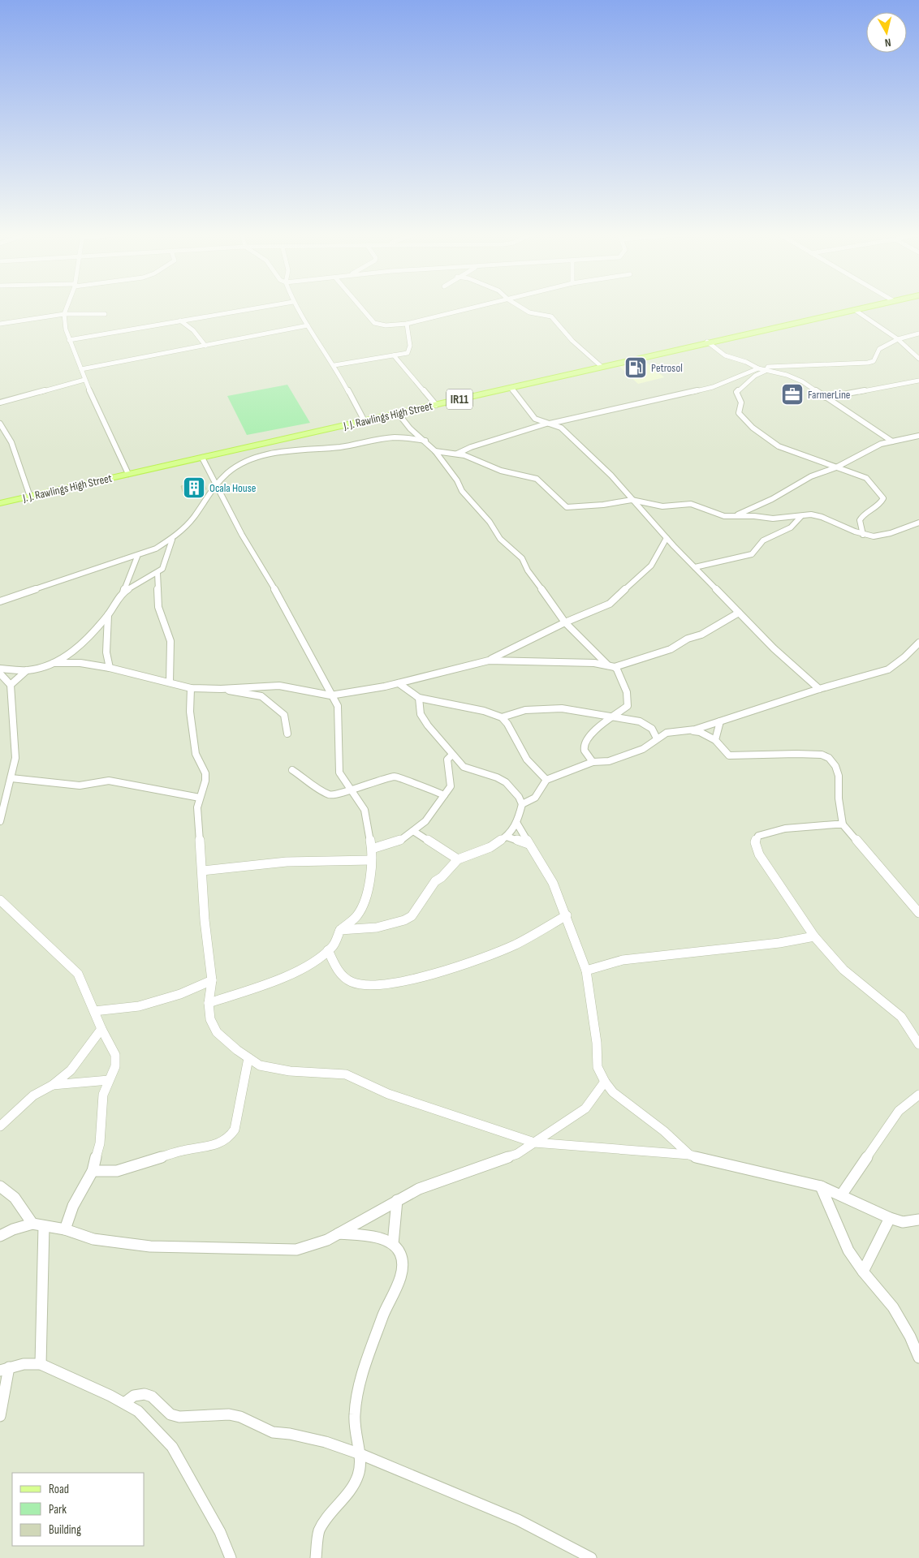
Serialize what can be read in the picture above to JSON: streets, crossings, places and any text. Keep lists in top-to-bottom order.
{
  "streets": {
    "main road": ["IR11", "J. J. Rawlings High Street"]
  },
  "places": {
    "fuel station": ["Petrosol"],
    "office": ["FarmerLine"],
    "building": ["Ocala House"]
  },
  "legend": ["Road", "Park", "Building"],
  "north": "bottom"
}
